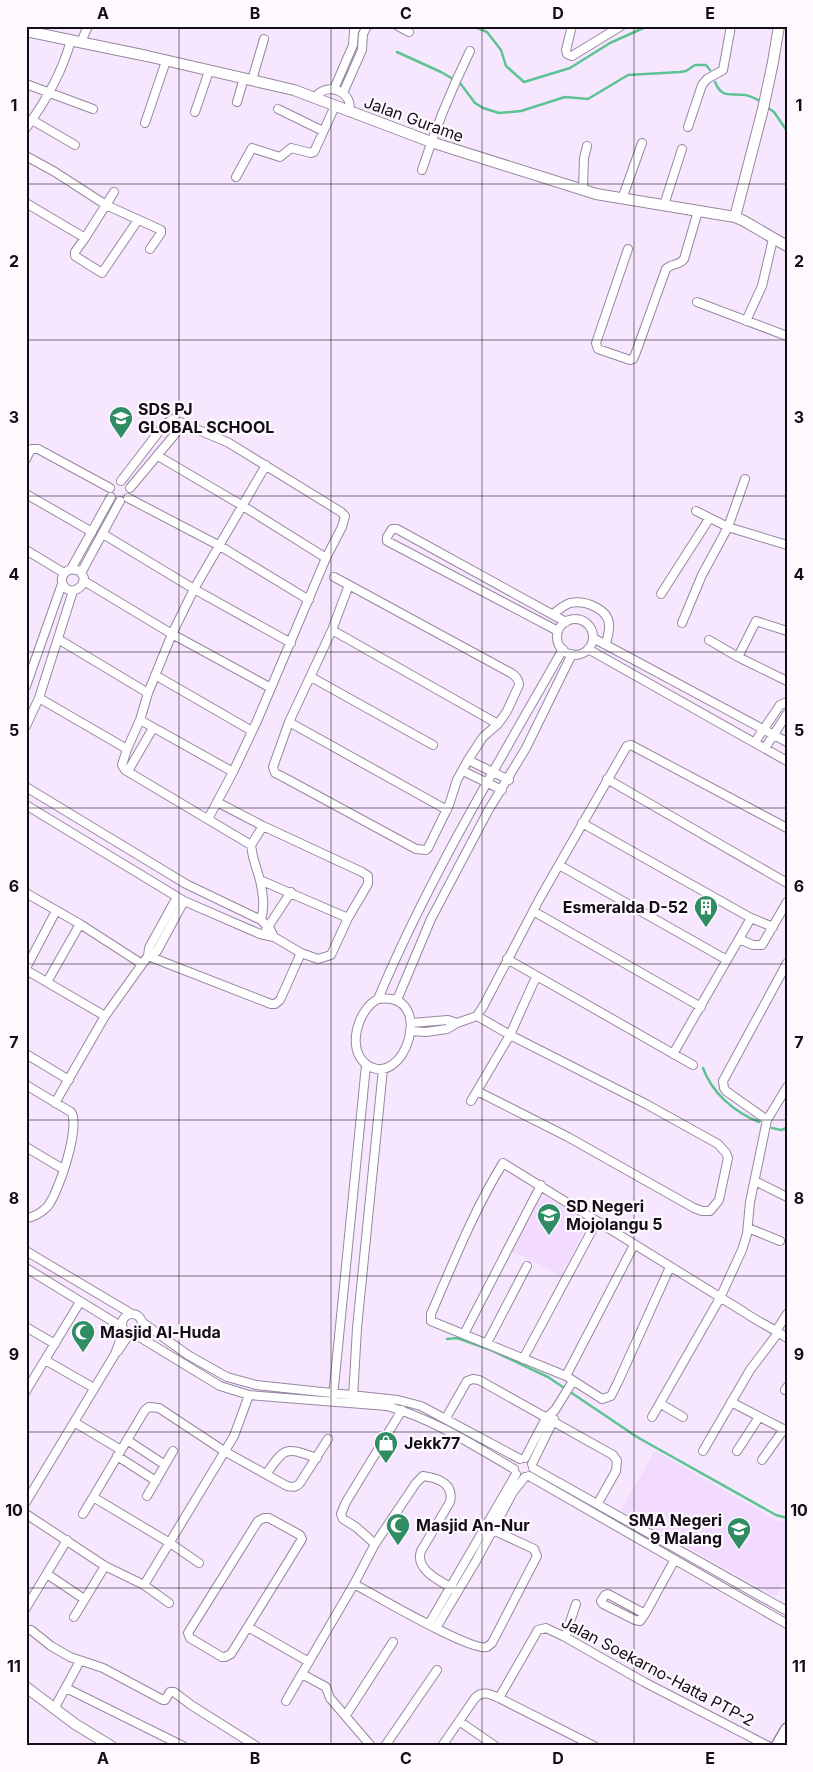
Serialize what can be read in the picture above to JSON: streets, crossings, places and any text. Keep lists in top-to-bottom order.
{
  "streets": {
    "street": ["Jalan Gurame", "Jalan Soekarno-Hatta PTP-2"]
  },
  "places": {
    "school or university": ["SDS PJ GLOBAL SCHOOL", "SD Negeri Mojolangu 5", "SMA Negeri 9 Malang"],
    "building": ["Esmeralda D-52"],
    "mosque": ["Masjid Al-Huda", "Masjid An-Nur"],
    "shop": ["Jekk77"]
  },
  "grid": {
    "columns": [
      "A",
      "B",
      "C",
      "D",
      "E"
    ],
    "rows": [
      "1",
      "2",
      "3",
      "4",
      "5",
      "6",
      "7",
      "8",
      "9",
      "10",
      "11"
    ]
  }
}
